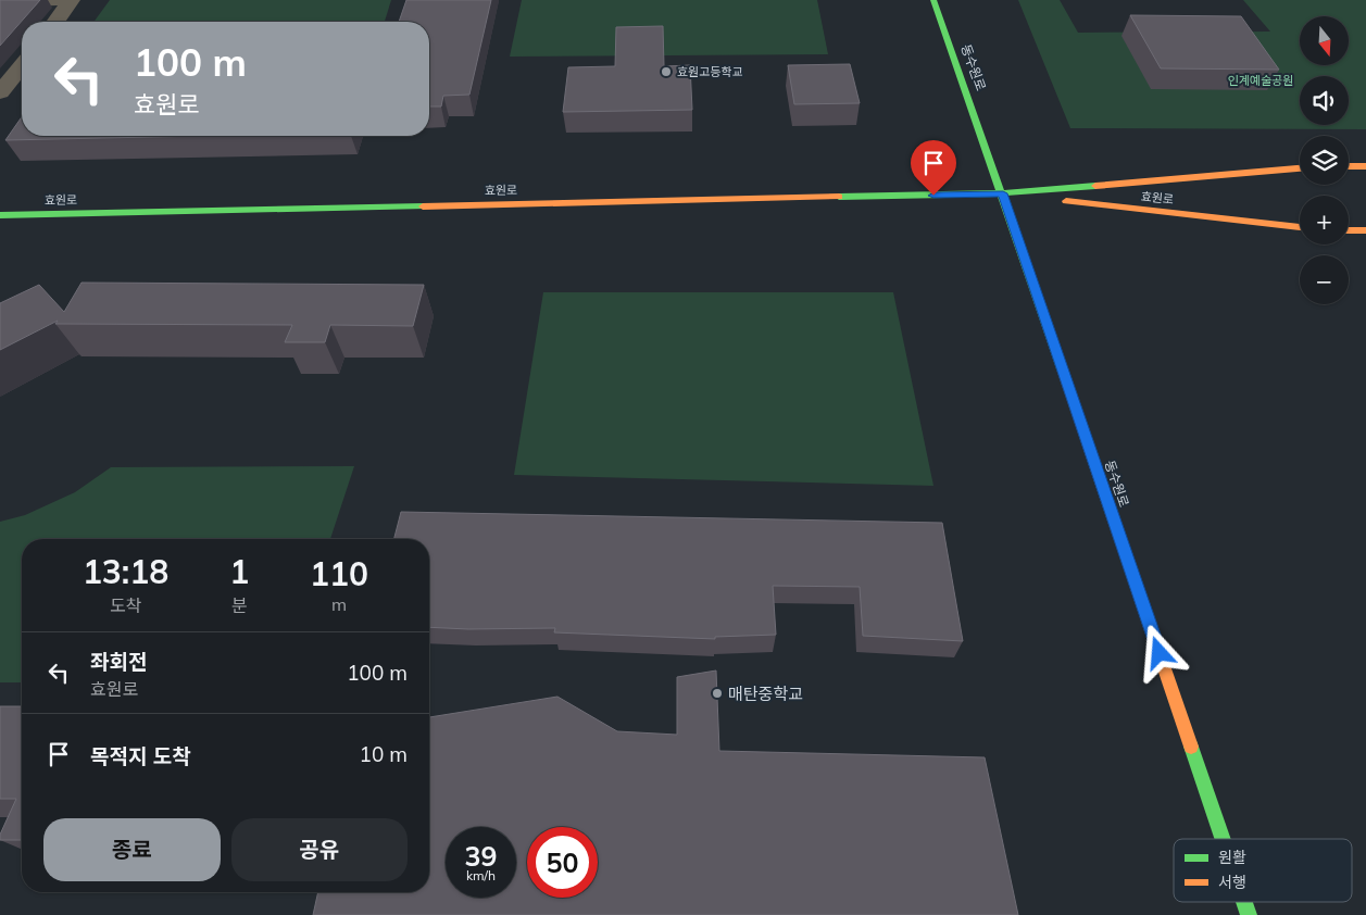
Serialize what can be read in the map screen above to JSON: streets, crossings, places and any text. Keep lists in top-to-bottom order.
{
  "streets": {
    "street": ["동수원로", "효원로"]
  },
  "crossings": [
    ["동수원로", "효원로"]
  ],
  "parks": ["인계예술공원"],
  "places": ["효원고등학교", "매탄중학교"],
  "legend": ["원활", "서행"],
  "north": "bottom",
  "page": {
    "map_buttons": ["+", "−"],
    "turn": ["100 m", "효원로"],
    "eta": [
      "13:18",
      "도착",
      "1",
      "분",
      "110",
      "m"
    ],
    "list": [
      {
        "name": "좌회전",
        "note": "효원로",
        "value": "100 m"
      },
      {
        "name": "목적지 도착",
        "value": "10 m"
      }
    ],
    "buttons": ["종료", "공유"],
    "speed": "39 km/h",
    "limit": "50"
  }
}
